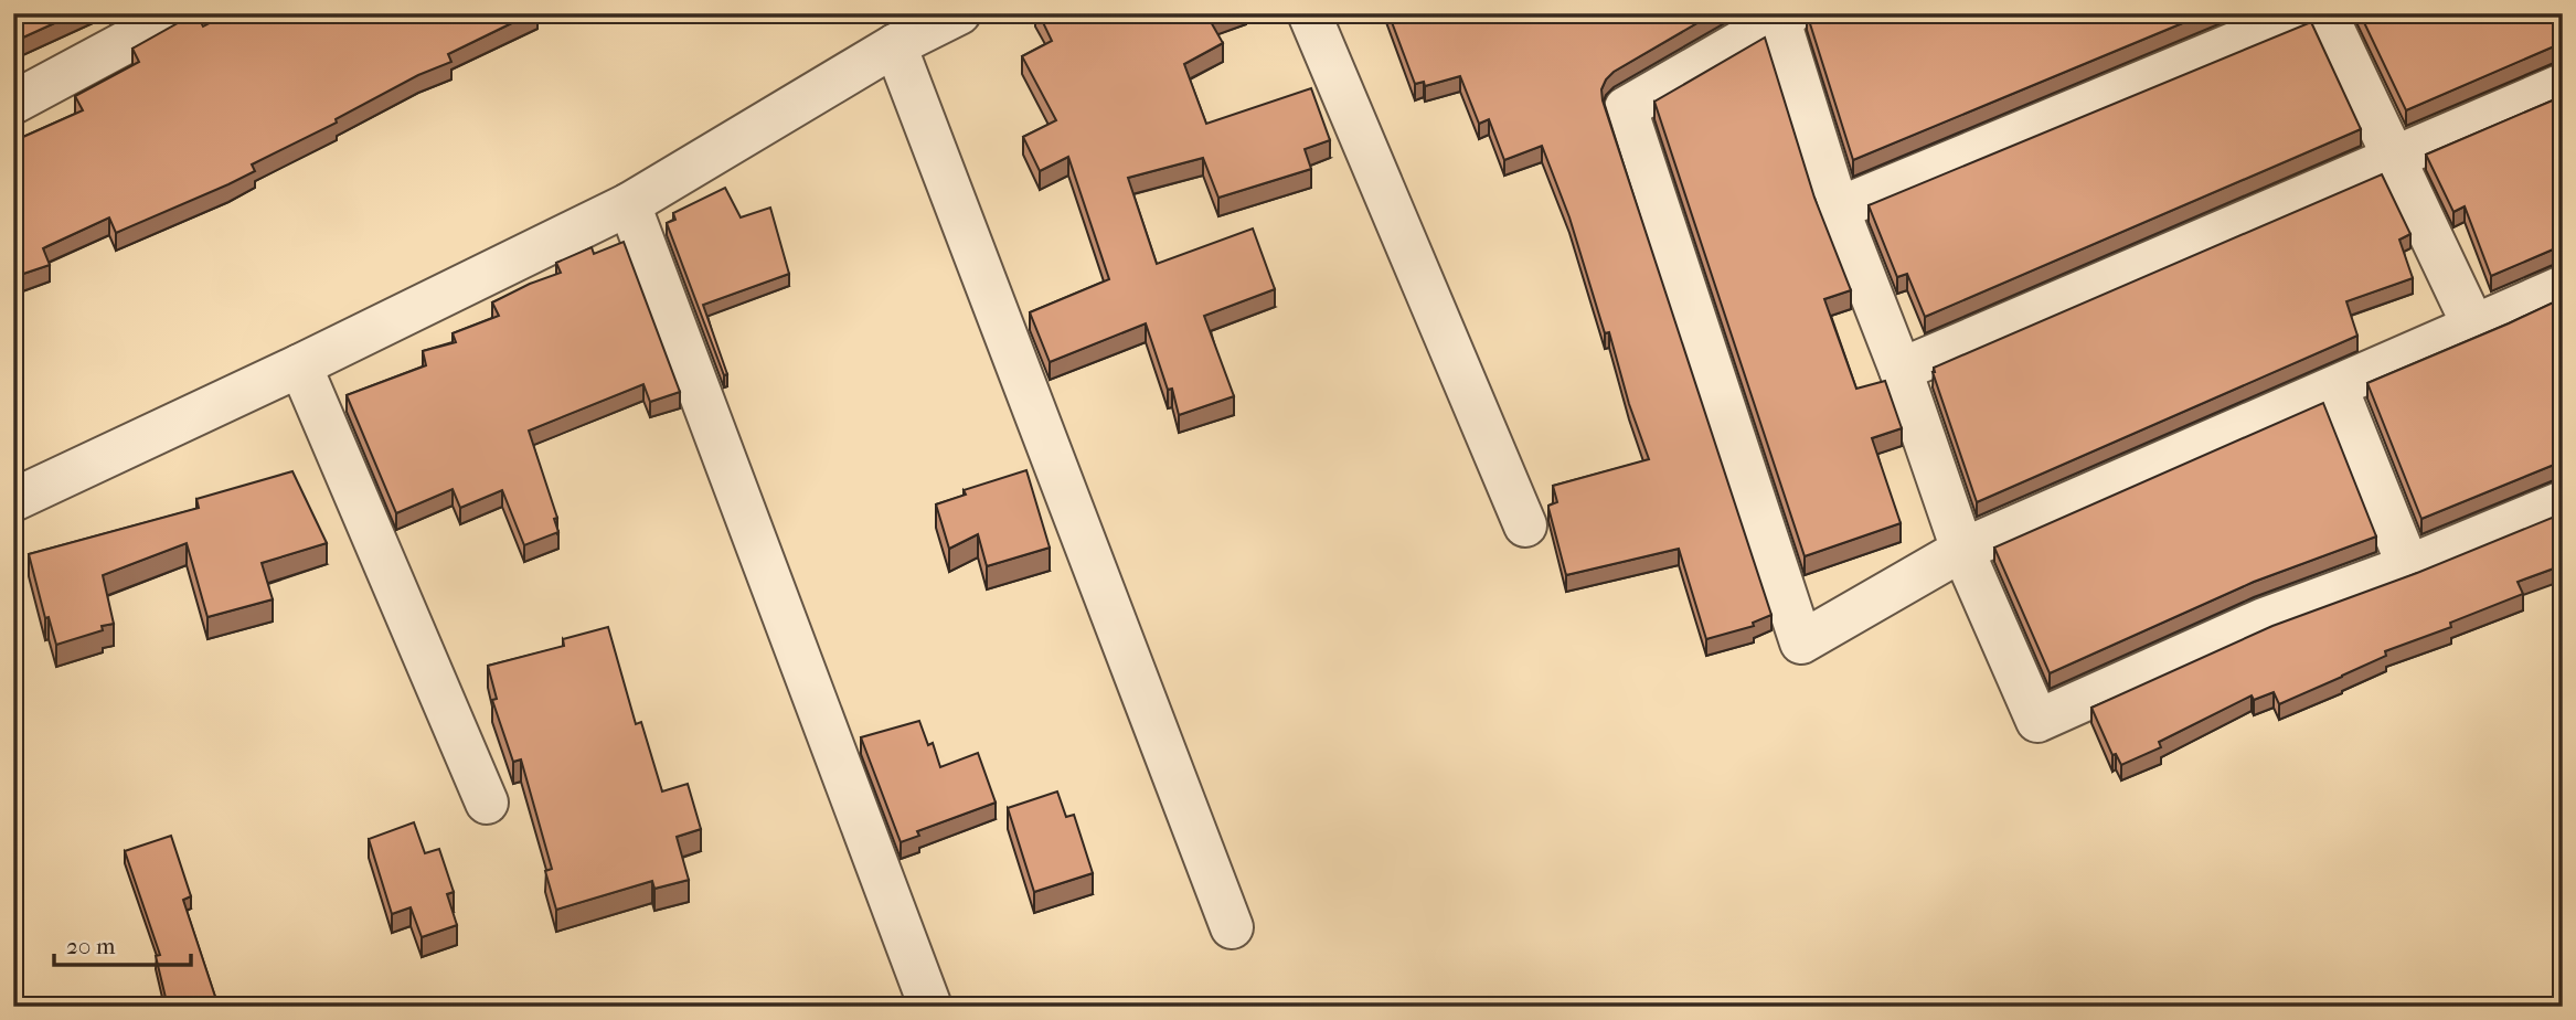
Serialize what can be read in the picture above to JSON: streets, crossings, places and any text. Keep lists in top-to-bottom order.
{
  "scale_bar": "20 m"
}
